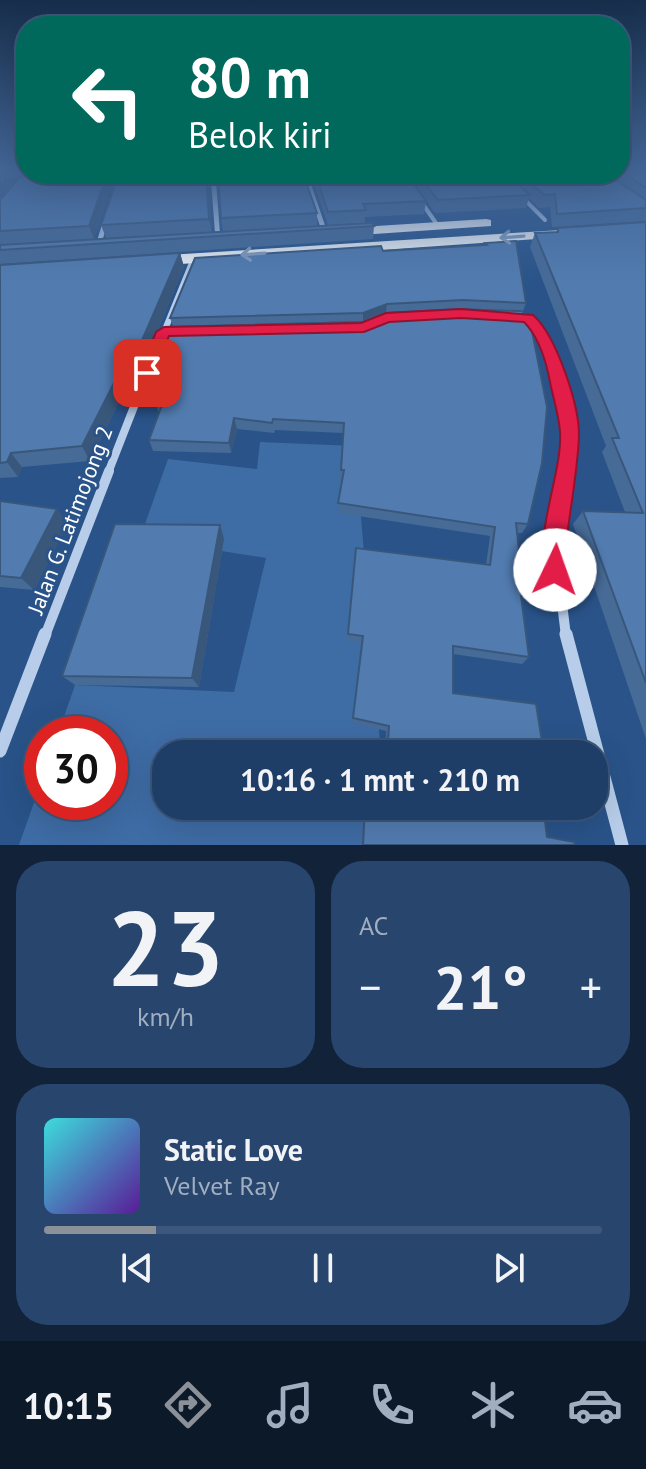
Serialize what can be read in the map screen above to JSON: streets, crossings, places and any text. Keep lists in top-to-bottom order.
{
  "streets": {
    "street": ["Jalan G. Latimojong 2"]
  },
  "page": {
    "turn": ["80 m", "Belok kiri"],
    "limit": "30",
    "trip": "10:16 · 1 mnt · 210 m",
    "tile": [
      ["23", "km/h"],
      "AC"
    ],
    "heat": ["−", "21°", "+"],
    "song": ["Static Love", "Velvet Ray"],
    "tabs": "10:15"
  }
}
